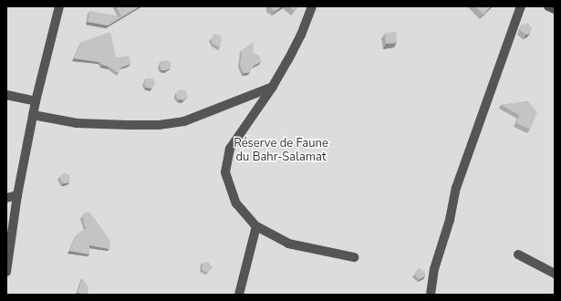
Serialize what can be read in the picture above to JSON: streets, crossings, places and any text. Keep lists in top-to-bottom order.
{
  "parks": ["Réserve de Faune du Bahr-Salamat"]
}
